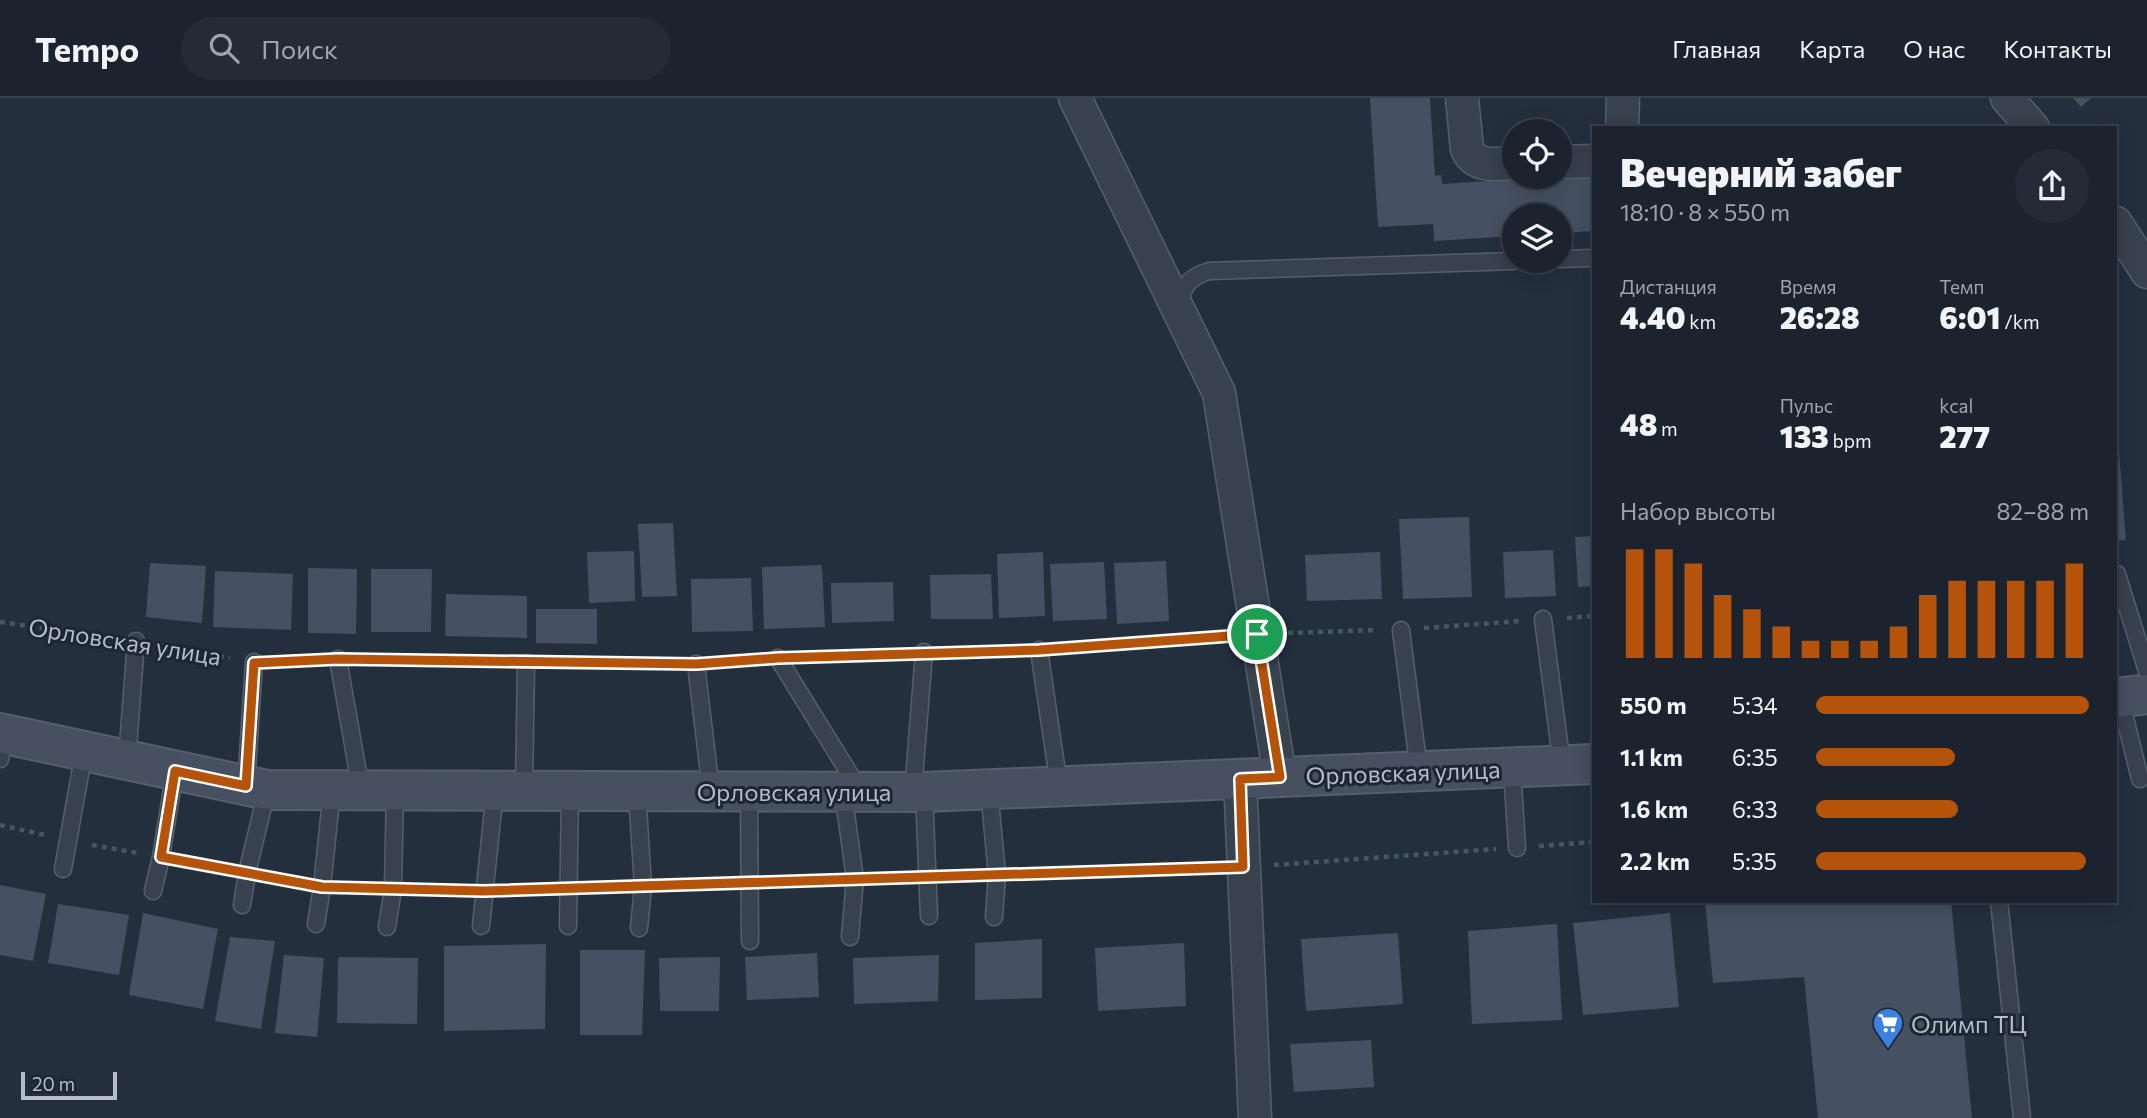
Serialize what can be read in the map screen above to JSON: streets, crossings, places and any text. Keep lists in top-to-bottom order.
{
  "streets": {
    "main road": ["Орловская улица"]
  },
  "places": {
    "supermarket": ["Олимп ТЦ"]
  },
  "scale_bar": "20 m",
  "page": {
    "header": "Tempo",
    "search": "Поиск",
    "nav": [
      "Главная",
      "Карта",
      "О нас",
      "Контакты"
    ],
    "heading": ["Вечерний забег", "18:10 · 8 × 550 m"],
    "stats": [
      ["Дистанция", "4.40 km"],
      ["Время", "26:28"],
      ["Темп", "6:01 /km"],
      ["48 m"],
      ["Пульс", "133 bpm"],
      ["kcal", "277"]
    ],
    "chart": ["Набор высоты", "82–88 m"],
    "list": [
      {
        "name": "550 m",
        "note": "5:34"
      },
      {
        "name": "1.1 km",
        "note": "6:35"
      },
      {
        "name": "1.6 km",
        "note": "6:33"
      },
      {
        "name": "2.2 km",
        "note": "5:35"
      }
    ],
    "scale": "20 m"
  }
}
